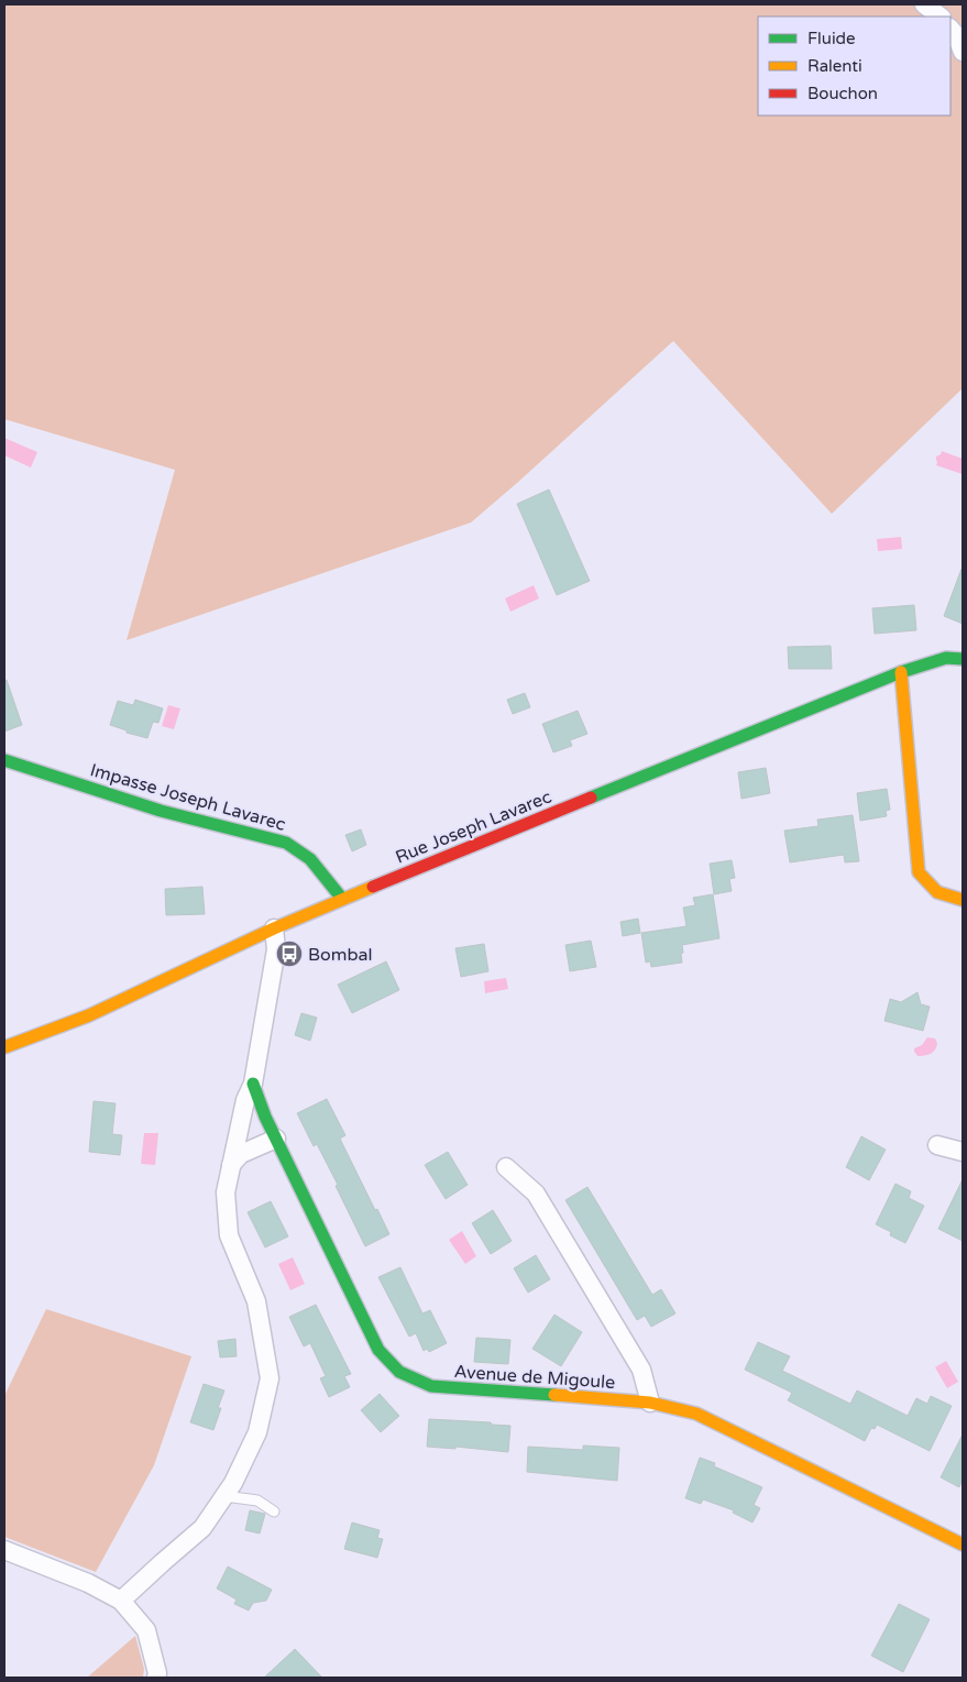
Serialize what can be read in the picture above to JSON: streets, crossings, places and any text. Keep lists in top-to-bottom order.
{
  "streets": {
    "street": ["Impasse Joseph Lavarec", "Rue Joseph Lavarec", "Avenue de Migoule"]
  },
  "crossings": [
    ["Impasse Joseph Lavarec", "Rue Joseph Lavarec"]
  ],
  "places": {
    "bus stop": ["Bombal"]
  },
  "legend": ["Fluide", "Ralenti", "Bouchon"]
}
